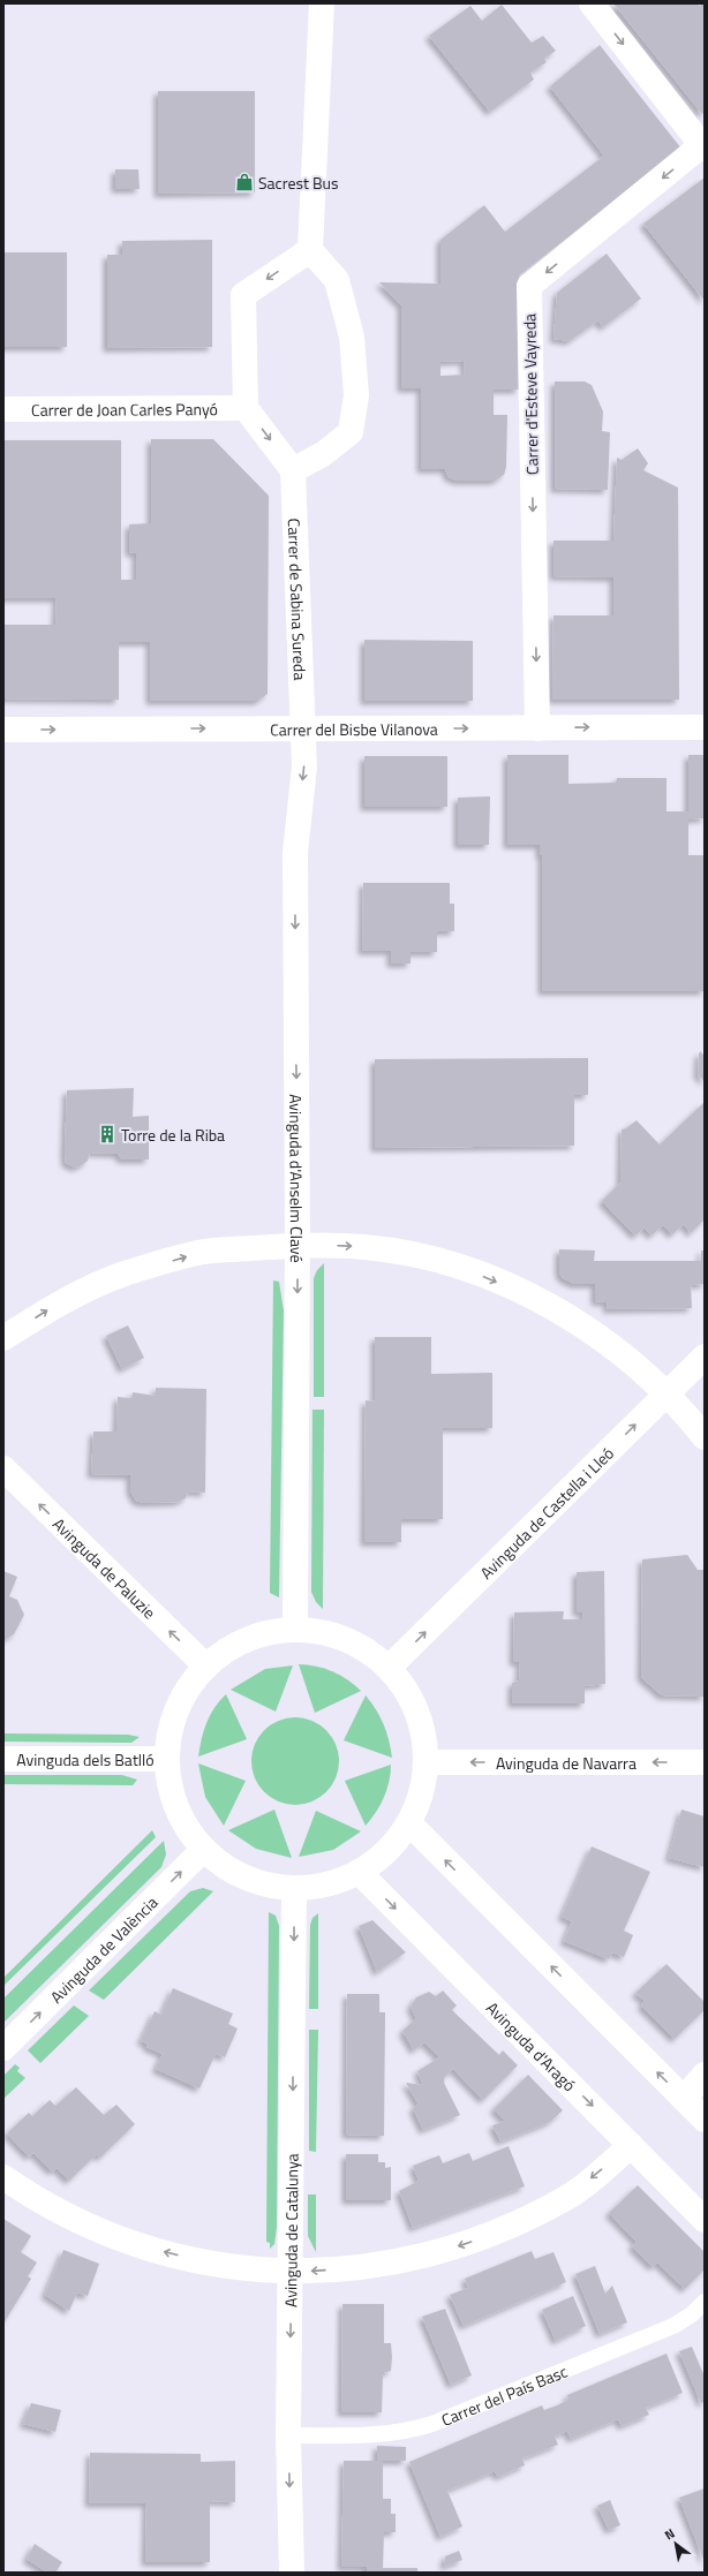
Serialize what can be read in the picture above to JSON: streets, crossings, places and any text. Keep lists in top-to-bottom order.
{
  "streets": {
    "street": [
      "Carrer d'Esteve Vayreda",
      "Carrer de Joan Carles Panyó",
      "Carrer de Sabina Sureda",
      "Carrer del Bisbe Vilanova",
      "Avinguda d'Anselm Clavé",
      "Avinguda de Castella i Lleó",
      "Avinguda de Paluzie",
      "Avinguda dels Batlló",
      "Avinguda de Navarra",
      "Avinguda de València",
      "Avinguda d'Aragó",
      "Avinguda de Catalunya"
    ],
    "lane": ["Carrer del País Basc"]
  },
  "crossings": [
    ["Carrer d'Esteve Vayreda", "Carrer del Bisbe Vilanova"],
    ["Carrer de Sabina Sureda", "Carrer del Bisbe Vilanova"],
    ["Carrer de Sabina Sureda", "Avinguda d'Anselm Clavé"],
    ["Carrer del Bisbe Vilanova", "Avinguda d'Anselm Clavé"],
    ["Avinguda de Catalunya", "Carrer del País Basc"]
  ],
  "one_way": [
    "Carrer d'Esteve Vayreda",
    "Carrer del Bisbe Vilanova",
    "Avinguda d'Anselm Clavé",
    "Avinguda de Castella i Lleó",
    "Avinguda de Paluzie",
    "Avinguda de Navarra",
    "Avinguda de València",
    "Avinguda de Catalunya"
  ],
  "places": {
    "shop": ["Sacrest Bus"],
    "building": ["Torre de la Riba"]
  },
  "north": "top left"
}
